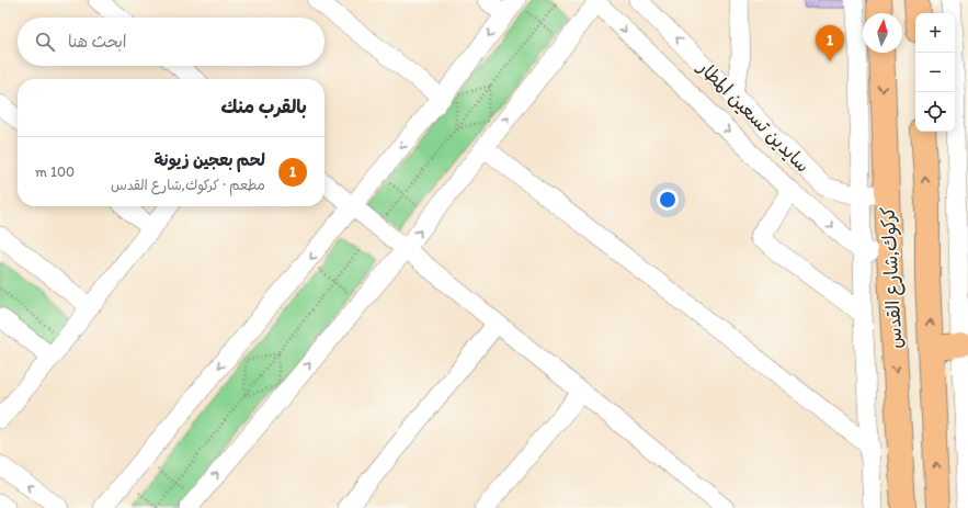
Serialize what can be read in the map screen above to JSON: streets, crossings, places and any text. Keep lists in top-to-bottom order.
{
  "streets": {
    "main road": ["كركوك,شارع القدس"],
    "street": ["سايدين تسعين المطار"]
  },
  "north": "top",
  "page": {
    "map_buttons": ["+", "−"],
    "search": "ابحث هنا",
    "pins": "1",
    "heading": "بالقرب منك",
    "list": [
      {
        "mark": "1",
        "name": "لحم بعجين زيونة",
        "note": "مطعم · كركوك,شارع القدس",
        "value": "100 m"
      }
    ]
  }
}
